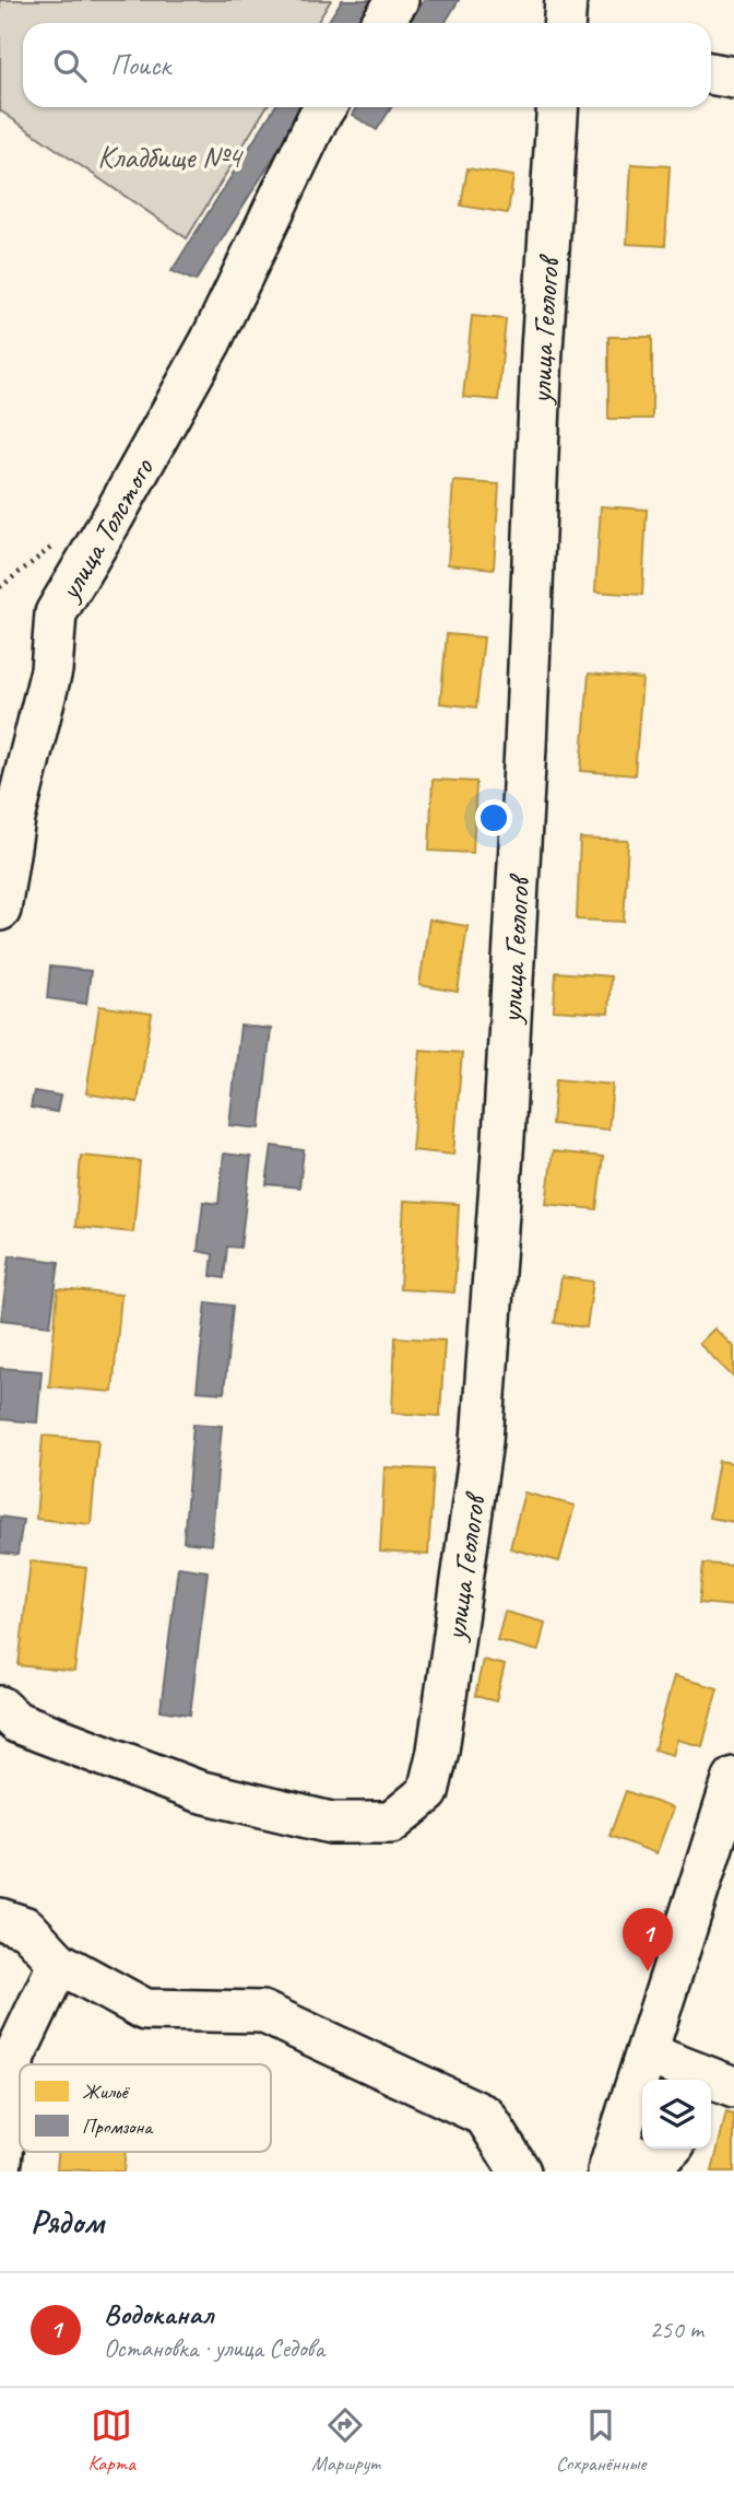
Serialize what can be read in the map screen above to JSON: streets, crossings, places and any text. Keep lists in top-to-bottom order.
{
  "streets": {
    "street": ["улица Геологов", "улица Толстого"]
  },
  "parks": ["Кладбище №4"],
  "legend": ["Жильё", "Промзона"],
  "page": {
    "search": "Поиск",
    "pins": "1",
    "heading": "Рядом",
    "list": [
      {
        "mark": "1",
        "name": "Водоканал",
        "note": "Остановка · улица Седова",
        "value": "250 m"
      }
    ],
    "nav": ["Карта", "Маршрут", "Сохранённые"]
  }
}
